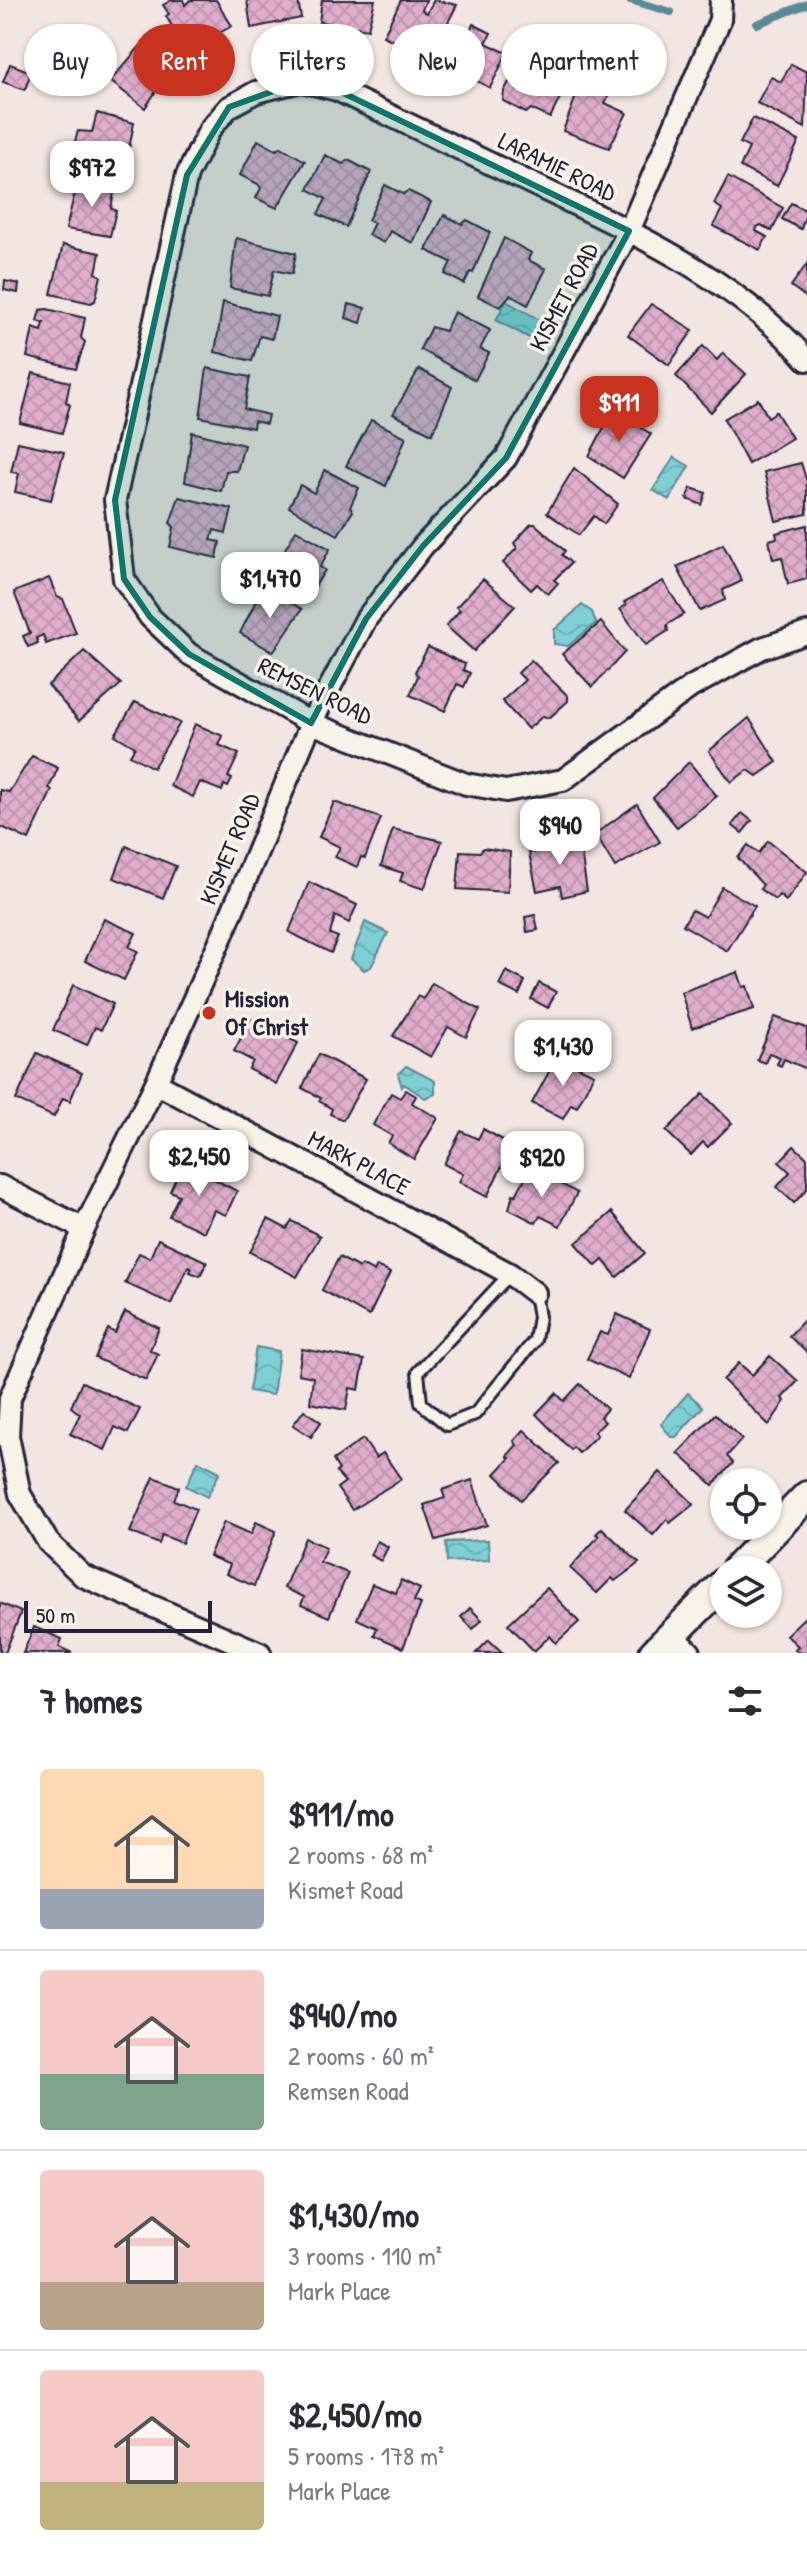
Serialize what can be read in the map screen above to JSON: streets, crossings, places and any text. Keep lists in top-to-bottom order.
{
  "streets": {
    "street": [
      "LARAMIE ROAD",
      "KISMET ROAD",
      "REMSEN ROAD",
      "MARK PLACE"
    ]
  },
  "crossings": [
    ["LARAMIE ROAD", "KISMET ROAD"],
    ["KISMET ROAD", "REMSEN ROAD"],
    ["KISMET ROAD", "MARK PLACE"]
  ],
  "places": ["Mission Of Christ"],
  "scale_bar": "50 m",
  "page": {
    "chip": [
      "Buy",
      "Rent",
      "Filters",
      "New",
      "Apartment"
    ],
    "price": [
      "$972",
      "$911",
      "$1,470",
      "$940",
      "$1,430",
      "$2,450",
      "$920"
    ],
    "scale": "50 m",
    "heading": "7 homes",
    "list": [
      {
        "name": "$911/mo",
        "note": "2 rooms · 68 m² · Kismet Road"
      },
      {
        "name": "$940/mo",
        "note": "2 rooms · 60 m² · Remsen Road"
      },
      {
        "name": "$1,430/mo",
        "note": "3 rooms · 110 m² · Mark Place"
      },
      {
        "name": "$2,450/mo",
        "note": "5 rooms · 178 m² · Mark Place"
      }
    ]
  }
}
